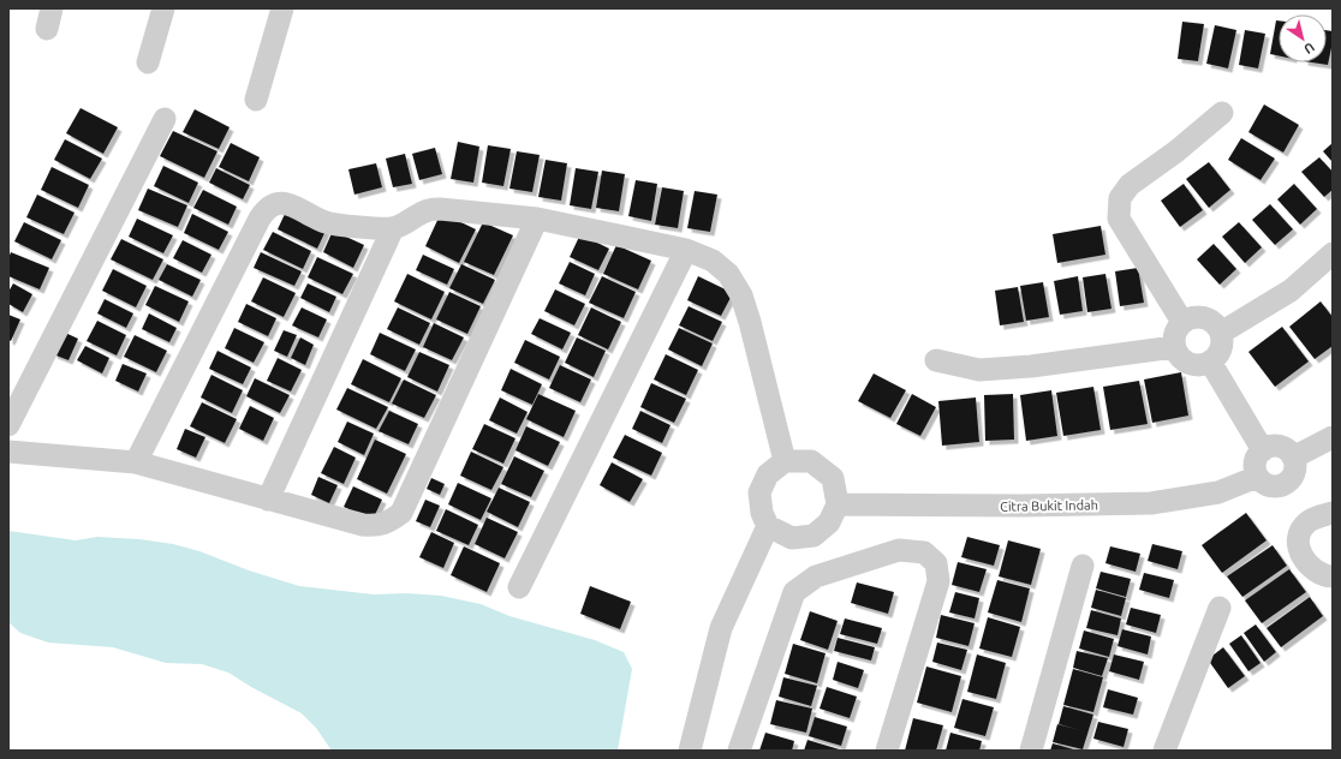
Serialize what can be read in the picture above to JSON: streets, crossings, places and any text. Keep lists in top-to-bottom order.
{
  "streets": {
    "street": ["Citra Bukit Indah"]
  },
  "north": "bottom right"
}
